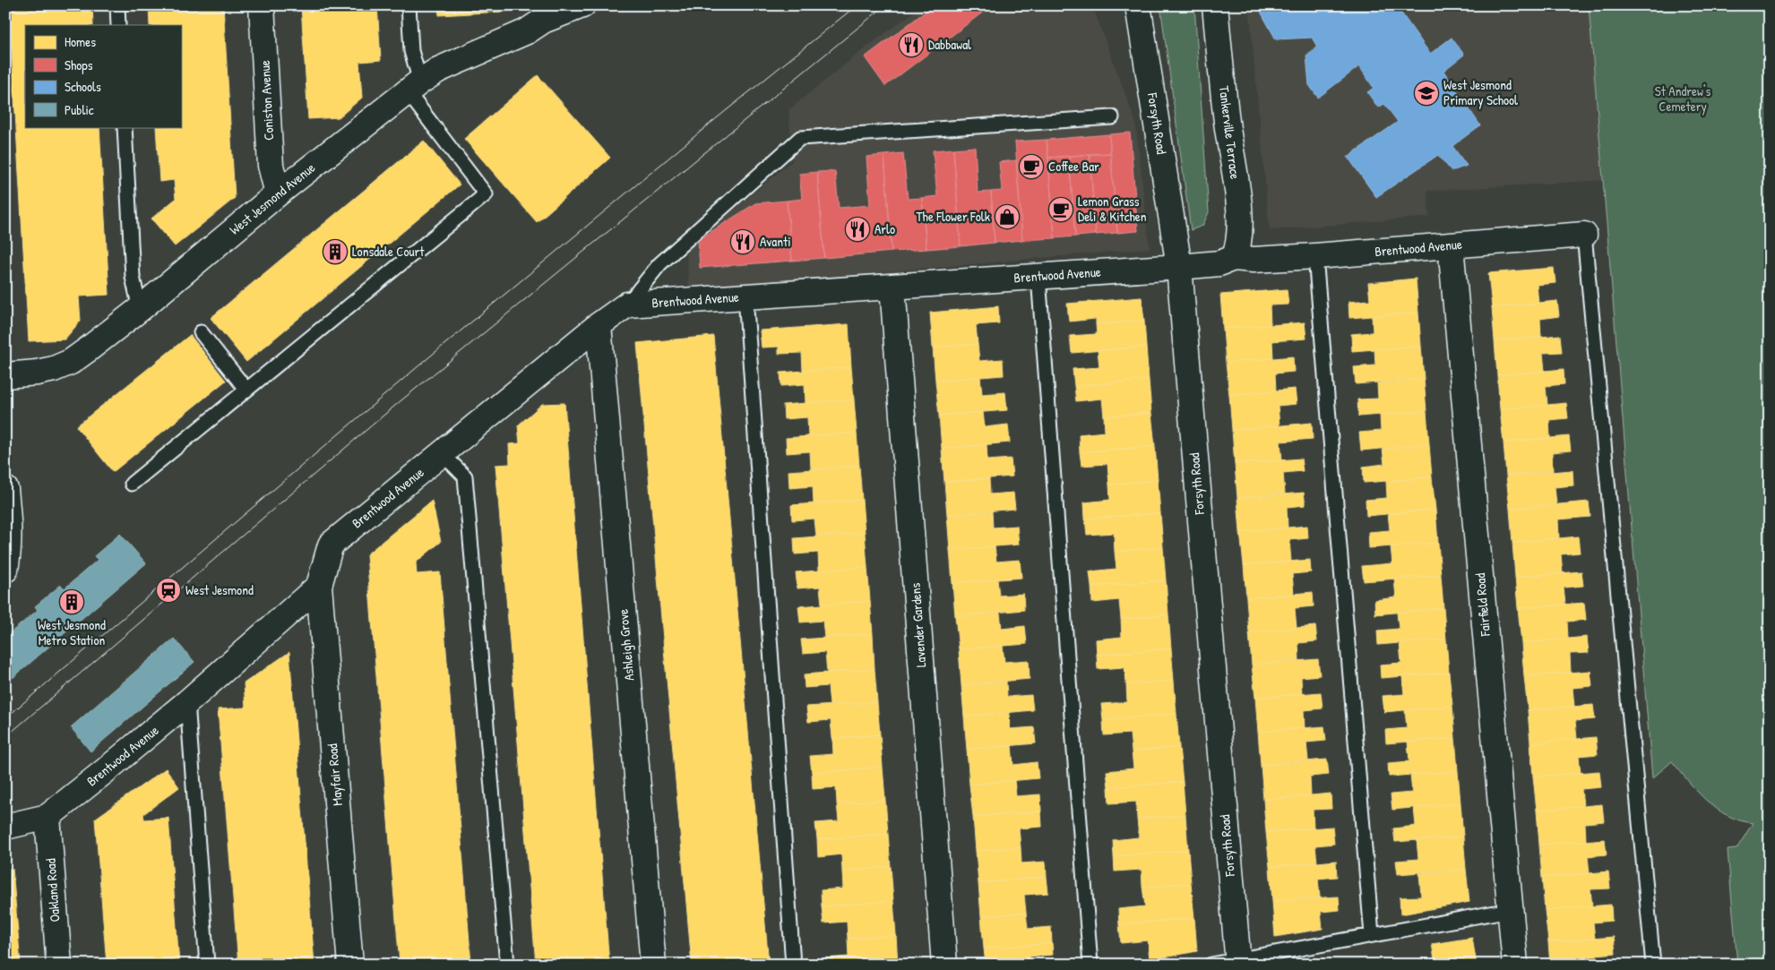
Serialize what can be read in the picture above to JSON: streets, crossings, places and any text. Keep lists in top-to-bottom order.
{
  "streets": {
    "street": [
      "Coniston Avenue",
      "Forsyth Road",
      "Tankerville Terrace",
      "West Jesmond Avenue",
      "Brentwood Avenue",
      "Fairfield Road",
      "Lavender Gardens",
      "Ashleigh Grove",
      "Mayfair Road",
      "Oakland Road"
    ]
  },
  "crossings": [
    ["Coniston Avenue", "West Jesmond Avenue"],
    ["Forsyth Road", "Brentwood Avenue"],
    ["Tankerville Terrace", "Brentwood Avenue"],
    ["Brentwood Avenue", "Fairfield Road"],
    ["Brentwood Avenue", "Lavender Gardens"],
    ["Brentwood Avenue", "Ashleigh Grove"],
    ["Brentwood Avenue", "Mayfair Road"],
    ["Brentwood Avenue", "Oakland Road"]
  ],
  "parks": ["St Andrew's Cemetery"],
  "places": {
    "restaurant": ["Dabbawal", "Arlo", "Avanti"],
    "school or university": ["West Jesmond Primary School"],
    "cafe": ["Coffee Bar", "Lemon Grass Deli & Kitchen"],
    "shop": ["The Flower Folk"],
    "building": ["Lonsdale Court", "West Jesmond Metro Station"],
    "station": ["West Jesmond"]
  },
  "legend": [
    "Homes",
    "Shops",
    "Schools",
    "Public"
  ]
}
